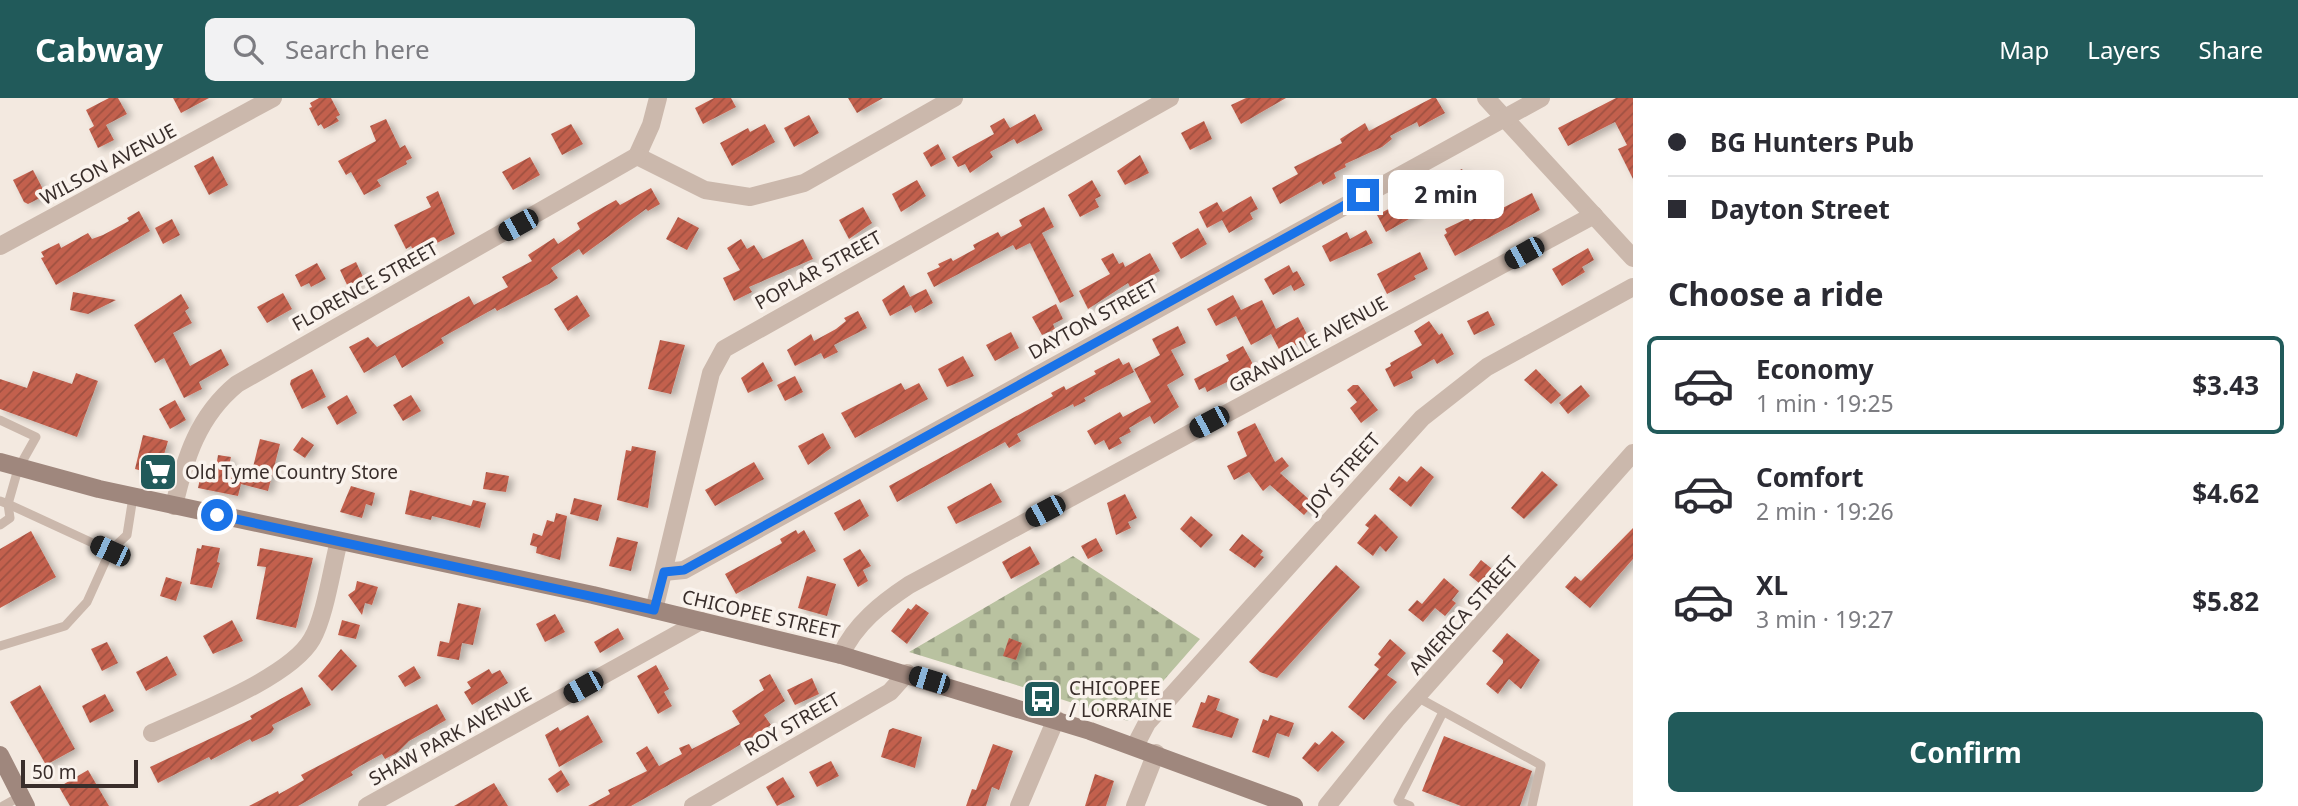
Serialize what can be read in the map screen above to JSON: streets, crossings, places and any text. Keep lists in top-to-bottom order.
{
  "streets": {
    "main road": ["CHICOPEE STREET"],
    "street": [
      "WILSON AVENUE",
      "POPLAR STREET",
      "FLORENCE STREET",
      "DAYTON STREET",
      "GRANVILLE AVENUE",
      "JOY STREET",
      "AMERICA STREET",
      "ROY STREET",
      "SHAW PARK AVENUE"
    ]
  },
  "crossings": [
    ["POPLAR STREET", "DAYTON STREET"],
    ["POPLAR STREET", "CHICOPEE STREET"],
    ["FLORENCE STREET", "CHICOPEE STREET"],
    ["GRANVILLE AVENUE", "CHICOPEE STREET"],
    ["JOY STREET", "CHICOPEE STREET"],
    ["CHICOPEE STREET", "ROY STREET"],
    ["CHICOPEE STREET", "SHAW PARK AVENUE"]
  ],
  "places": {
    "supermarket": ["Old Tyme Country Store"],
    "bus stop": ["CHICOPEE / LORRAINE"]
  },
  "scale_bar": "50 m",
  "page": {
    "header": "Cabway",
    "search": "Search here",
    "nav": ["Map", "Layers", "Share"],
    "banner": ["BG Hunters Pub", "Dayton Street"],
    "bubble": "2 min",
    "heading": "Choose a ride",
    "list": [
      {
        "name": "Economy",
        "note": "1 min · 19:25",
        "value": "$3.43"
      },
      {
        "name": "Comfort",
        "note": "2 min · 19:26",
        "value": "$4.62"
      },
      {
        "name": "XL",
        "note": "3 min · 19:27",
        "value": "$5.82"
      }
    ],
    "buttons": "Confirm",
    "scale": "50 m"
  }
}
